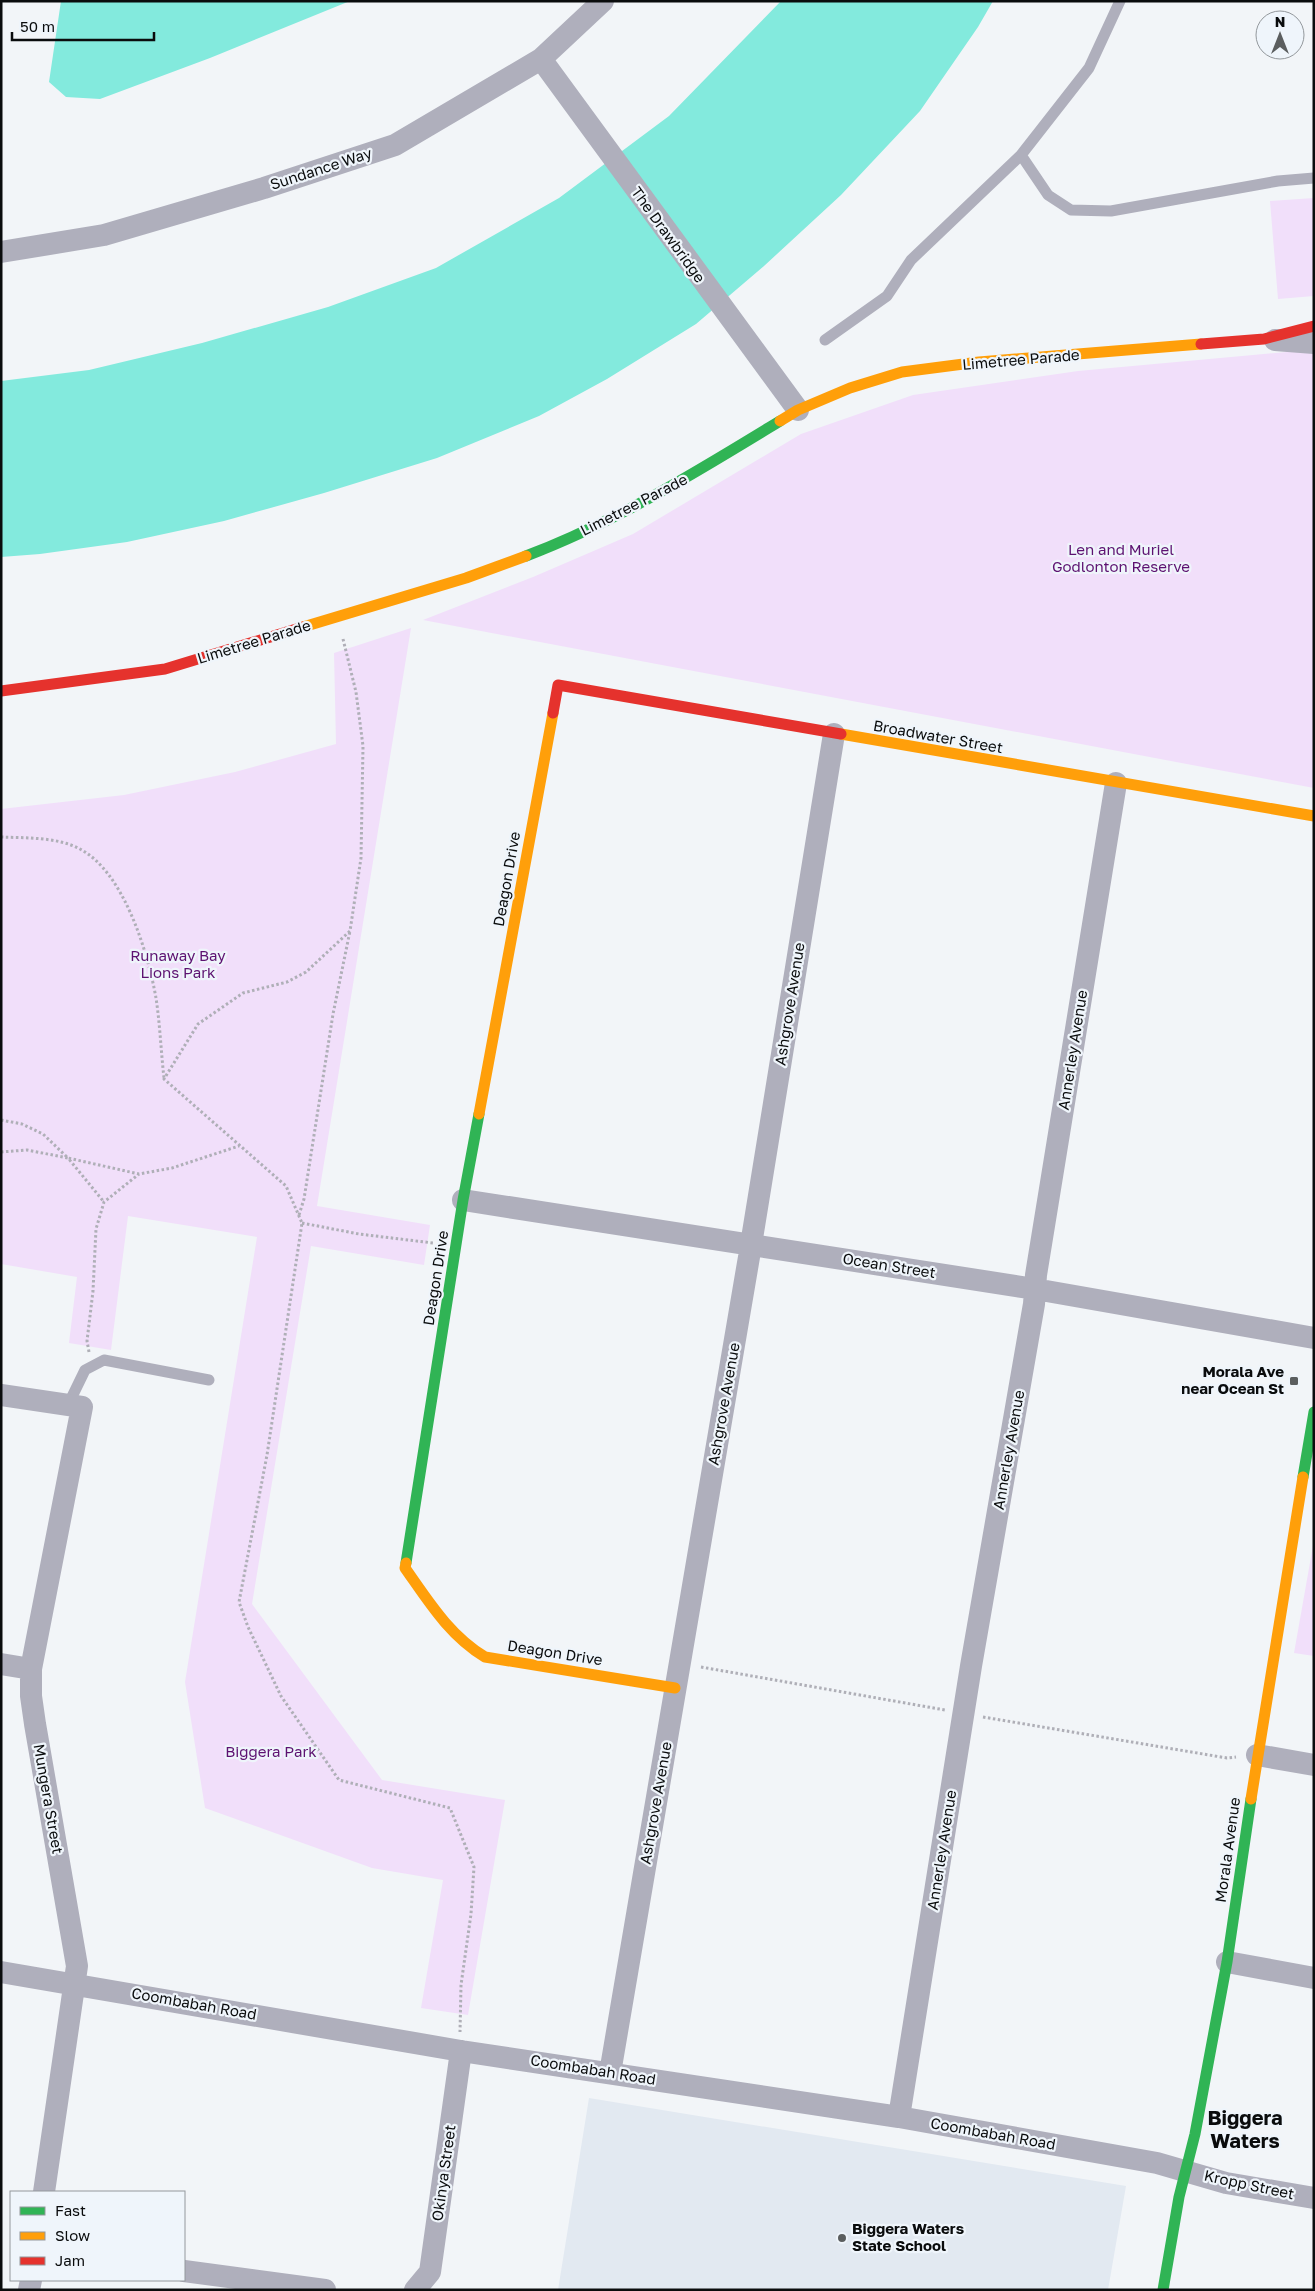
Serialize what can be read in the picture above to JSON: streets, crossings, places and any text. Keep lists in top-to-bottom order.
{
  "streets": {
    "street": [
      "Sundance Way",
      "The Drawbridge",
      "Limetree Parade",
      "Broadwater Street",
      "Deagon Drive",
      "Ashgrove Avenue",
      "Annerley Avenue",
      "Ocean Street",
      "Mungera Street",
      "Morala Avenue",
      "Coombabah Road",
      "Okinya Street",
      "Kropp Street"
    ]
  },
  "crossings": [
    ["Sundance Way", "The Drawbridge"],
    ["The Drawbridge", "Limetree Parade"],
    ["Broadwater Street", "Deagon Drive"],
    ["Broadwater Street", "Ashgrove Avenue"],
    ["Broadwater Street", "Annerley Avenue"],
    ["Deagon Drive", "Ashgrove Avenue"],
    ["Deagon Drive", "Ocean Street"],
    ["Ashgrove Avenue", "Ocean Street"],
    ["Ashgrove Avenue", "Coombabah Road"],
    ["Annerley Avenue", "Ocean Street"],
    ["Annerley Avenue", "Coombabah Road"],
    ["Mungera Street", "Coombabah Road"],
    ["Morala Avenue", "Coombabah Road"],
    ["Morala Avenue", "Kropp Street"],
    ["Coombabah Road", "Okinya Street"],
    ["Coombabah Road", "Kropp Street"]
  ],
  "districts": ["Biggera Waters"],
  "parks": ["Len and Muriel Godlonton Reserve", "Runaway Bay Lions Park", "Biggera Park"],
  "places": {
    "transit": ["Morala Ave near Ocean St"],
    "other": ["Biggera Waters State School"]
  },
  "legend": ["Fast", "Slow", "Jam"],
  "scale_bar": "50 m",
  "north": "top"
}
